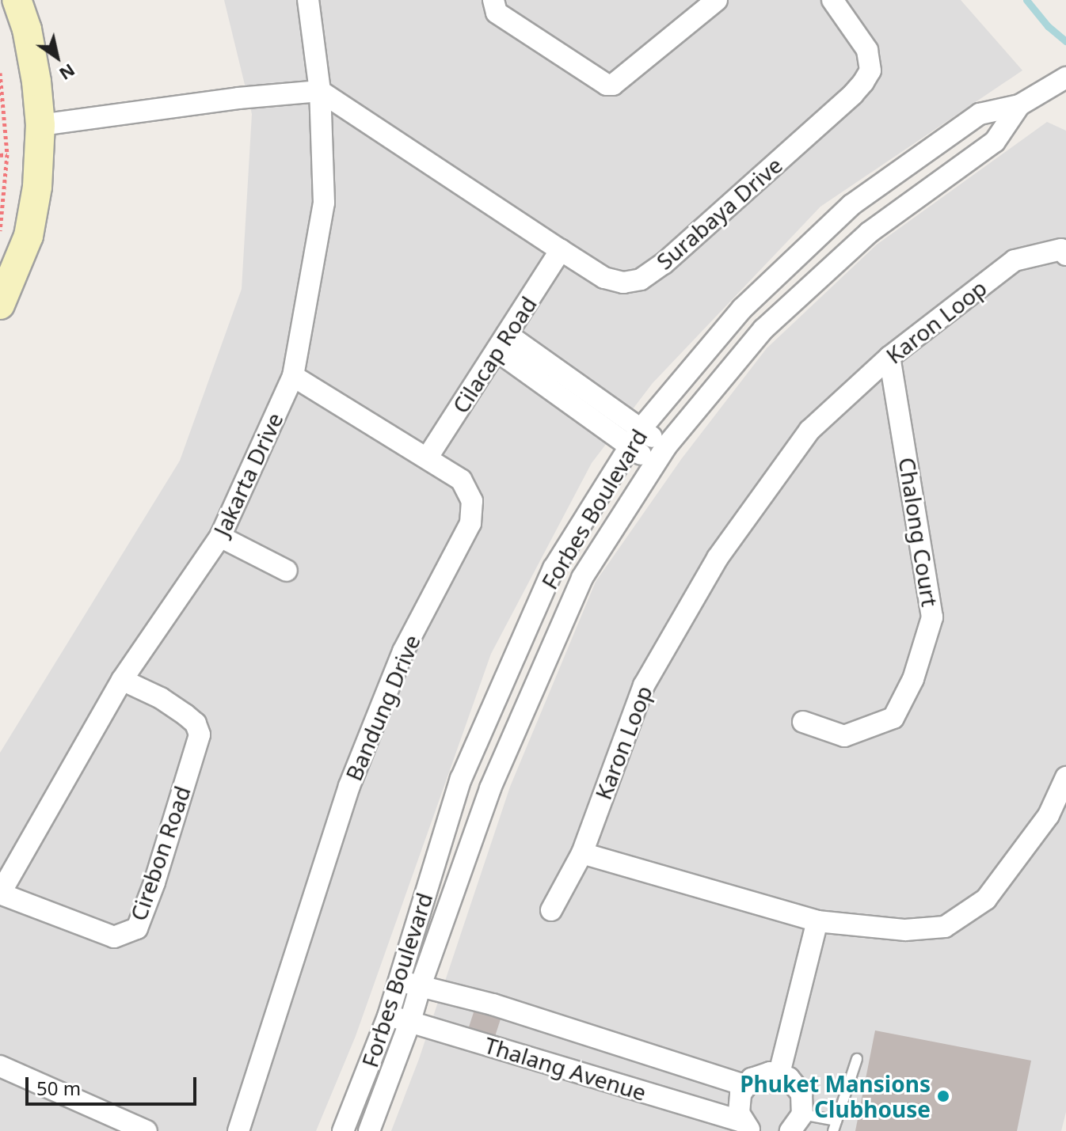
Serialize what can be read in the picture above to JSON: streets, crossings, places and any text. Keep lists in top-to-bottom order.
{
  "streets": {
    "street": [
      "Surabaya Drive",
      "Karon Loop",
      "Cilacap Road",
      "Jakarta Drive",
      "Forbes Boulevard",
      "Chalong Court",
      "Bandung Drive",
      "Cirebon Road",
      "Thalang Avenue"
    ]
  },
  "crossings": [
    ["Surabaya Drive", "Cilacap Road"],
    ["Surabaya Drive", "Jakarta Drive"],
    ["Karon Loop", "Chalong Court"],
    ["Cilacap Road", "Bandung Drive"],
    ["Jakarta Drive", "Bandung Drive"],
    ["Jakarta Drive", "Cirebon Road"],
    ["Forbes Boulevard", "Thalang Avenue"]
  ],
  "places": ["Phuket Mansions Clubhouse"],
  "scale_bar": "50 m",
  "north": "bottom right"
}
